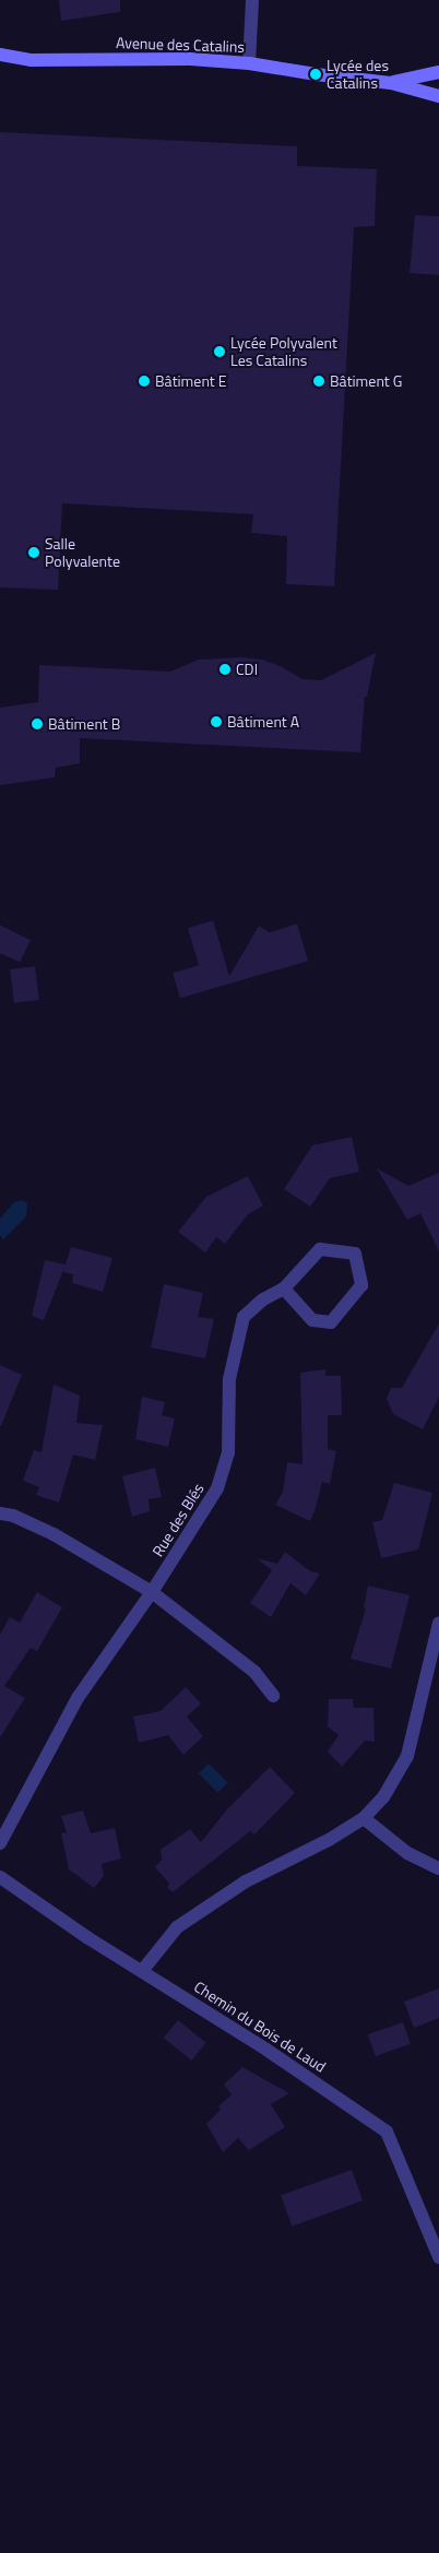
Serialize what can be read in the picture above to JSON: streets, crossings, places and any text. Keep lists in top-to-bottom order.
{
  "streets": {
    "street": ["Avenue des Catalins", "Rue des Blés", "Chemin du Bois de Laud"]
  },
  "places": [
    "Lycée des Catalins",
    "Lycée Polyvalent Les Catalins",
    "Bâtiment E",
    "Bâtiment G",
    "Salle Polyvalente",
    "CDI",
    "Bâtiment A",
    "Bâtiment B"
  ]
}
